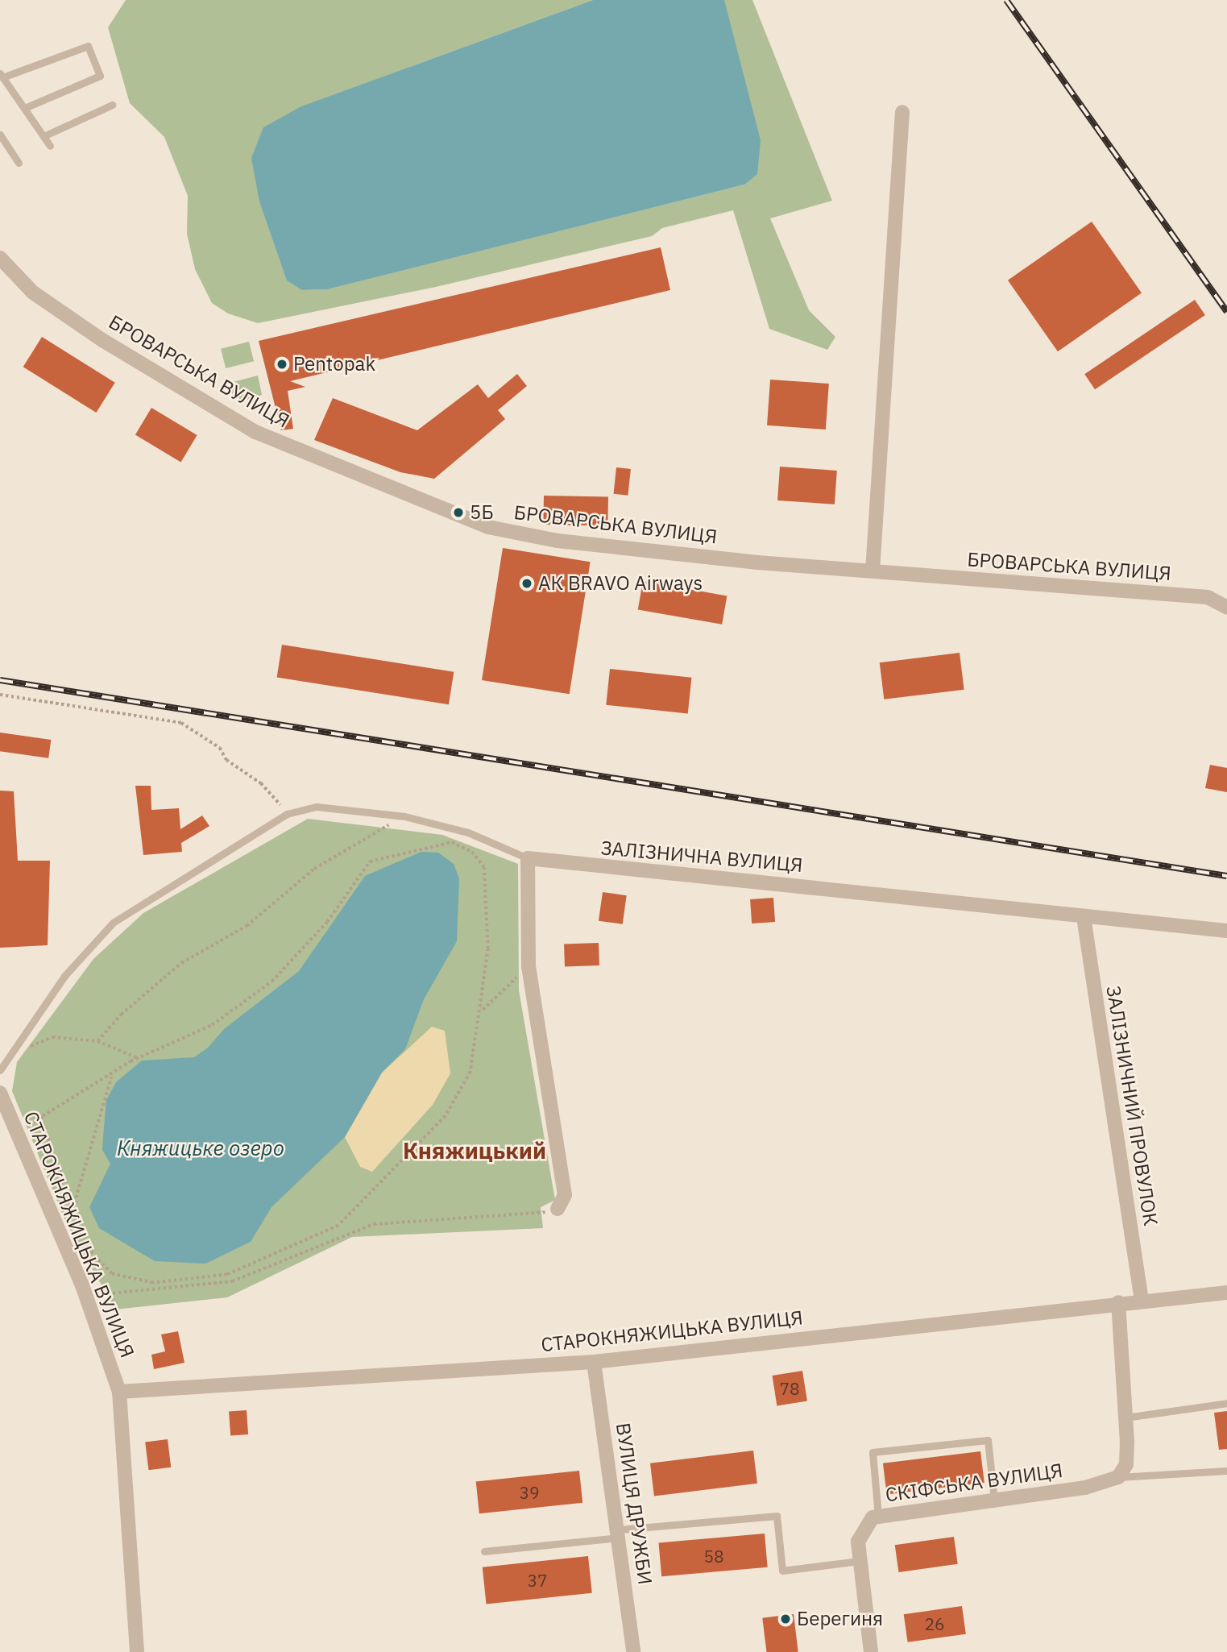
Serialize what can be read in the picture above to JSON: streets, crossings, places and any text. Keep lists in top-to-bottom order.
{
  "streets": {
    "street": [
      "БРОВАРСЬКА ВУЛИЦЯ",
      "ЗАЛІЗНИЧНА ВУЛИЦЯ",
      "ЗАЛІЗНИЧНИЙ ПРОВУЛОК",
      "СТАРОКНЯЖИЦЬКА ВУЛИЦЯ",
      "СКІФСЬКА ВУЛИЦЯ",
      "ВУЛИЦЯ ДРУЖБИ"
    ]
  },
  "crossings": [
    ["ЗАЛІЗНИЧНА ВУЛИЦЯ", "ЗАЛІЗНИЧНИЙ ПРОВУЛОК"],
    ["ЗАЛІЗНИЧНИЙ ПРОВУЛОК", "СТАРОКНЯЖИЦЬКА ВУЛИЦЯ"],
    ["СТАРОКНЯЖИЦЬКА ВУЛИЦЯ", "ВУЛИЦЯ ДРУЖБИ"]
  ],
  "districts": ["Княжицький"],
  "water": ["Княжицьке озеро"],
  "places": [
    "Pentopak",
    "5Б",
    "АК BRAVO Airways",
    "Берегиня"
  ],
  "house_numbers": [
    "78",
    "39",
    "58",
    "37",
    "26"
  ]
}
